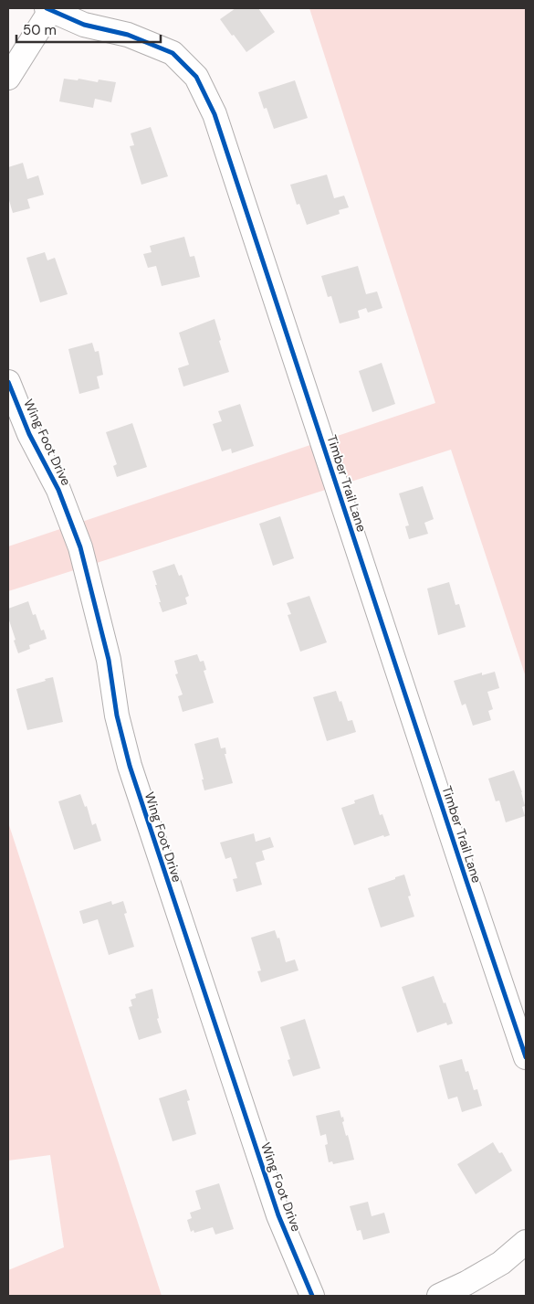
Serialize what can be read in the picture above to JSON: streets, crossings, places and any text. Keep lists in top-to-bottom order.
{
  "streets": {
    "street": ["Wing Foot Drive", "Timber Trail Lane"]
  },
  "scale_bar": "50 m"
}
